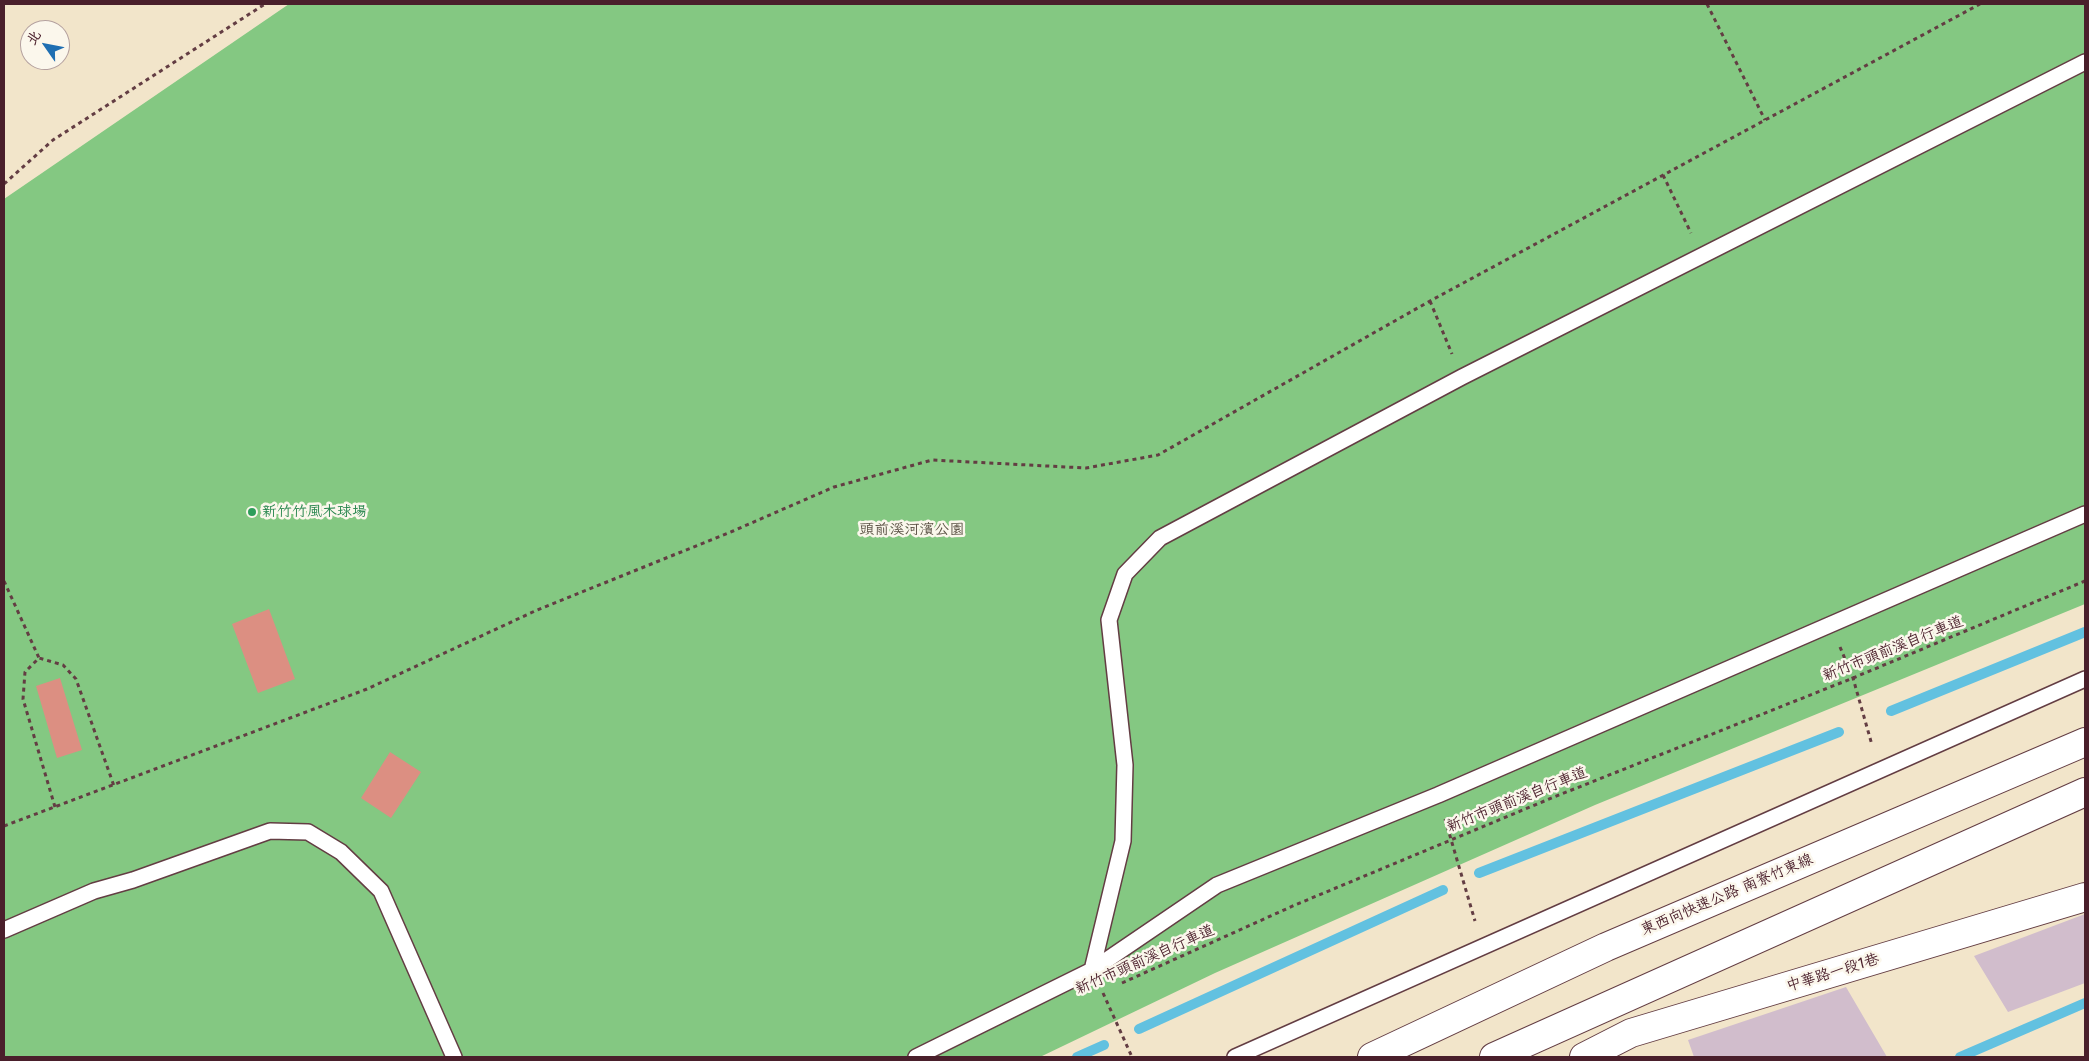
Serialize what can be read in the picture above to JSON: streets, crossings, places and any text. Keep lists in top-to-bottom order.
{
  "streets": {
    "main road": ["東西向快速公路 南寮竹東線", "中華路一段1巷"],
    "path": ["新竹市頭前溪自行車道"]
  },
  "parks": ["頭前溪河濱公園"],
  "places": ["新竹竹風木球場"],
  "north": "top left"
}
